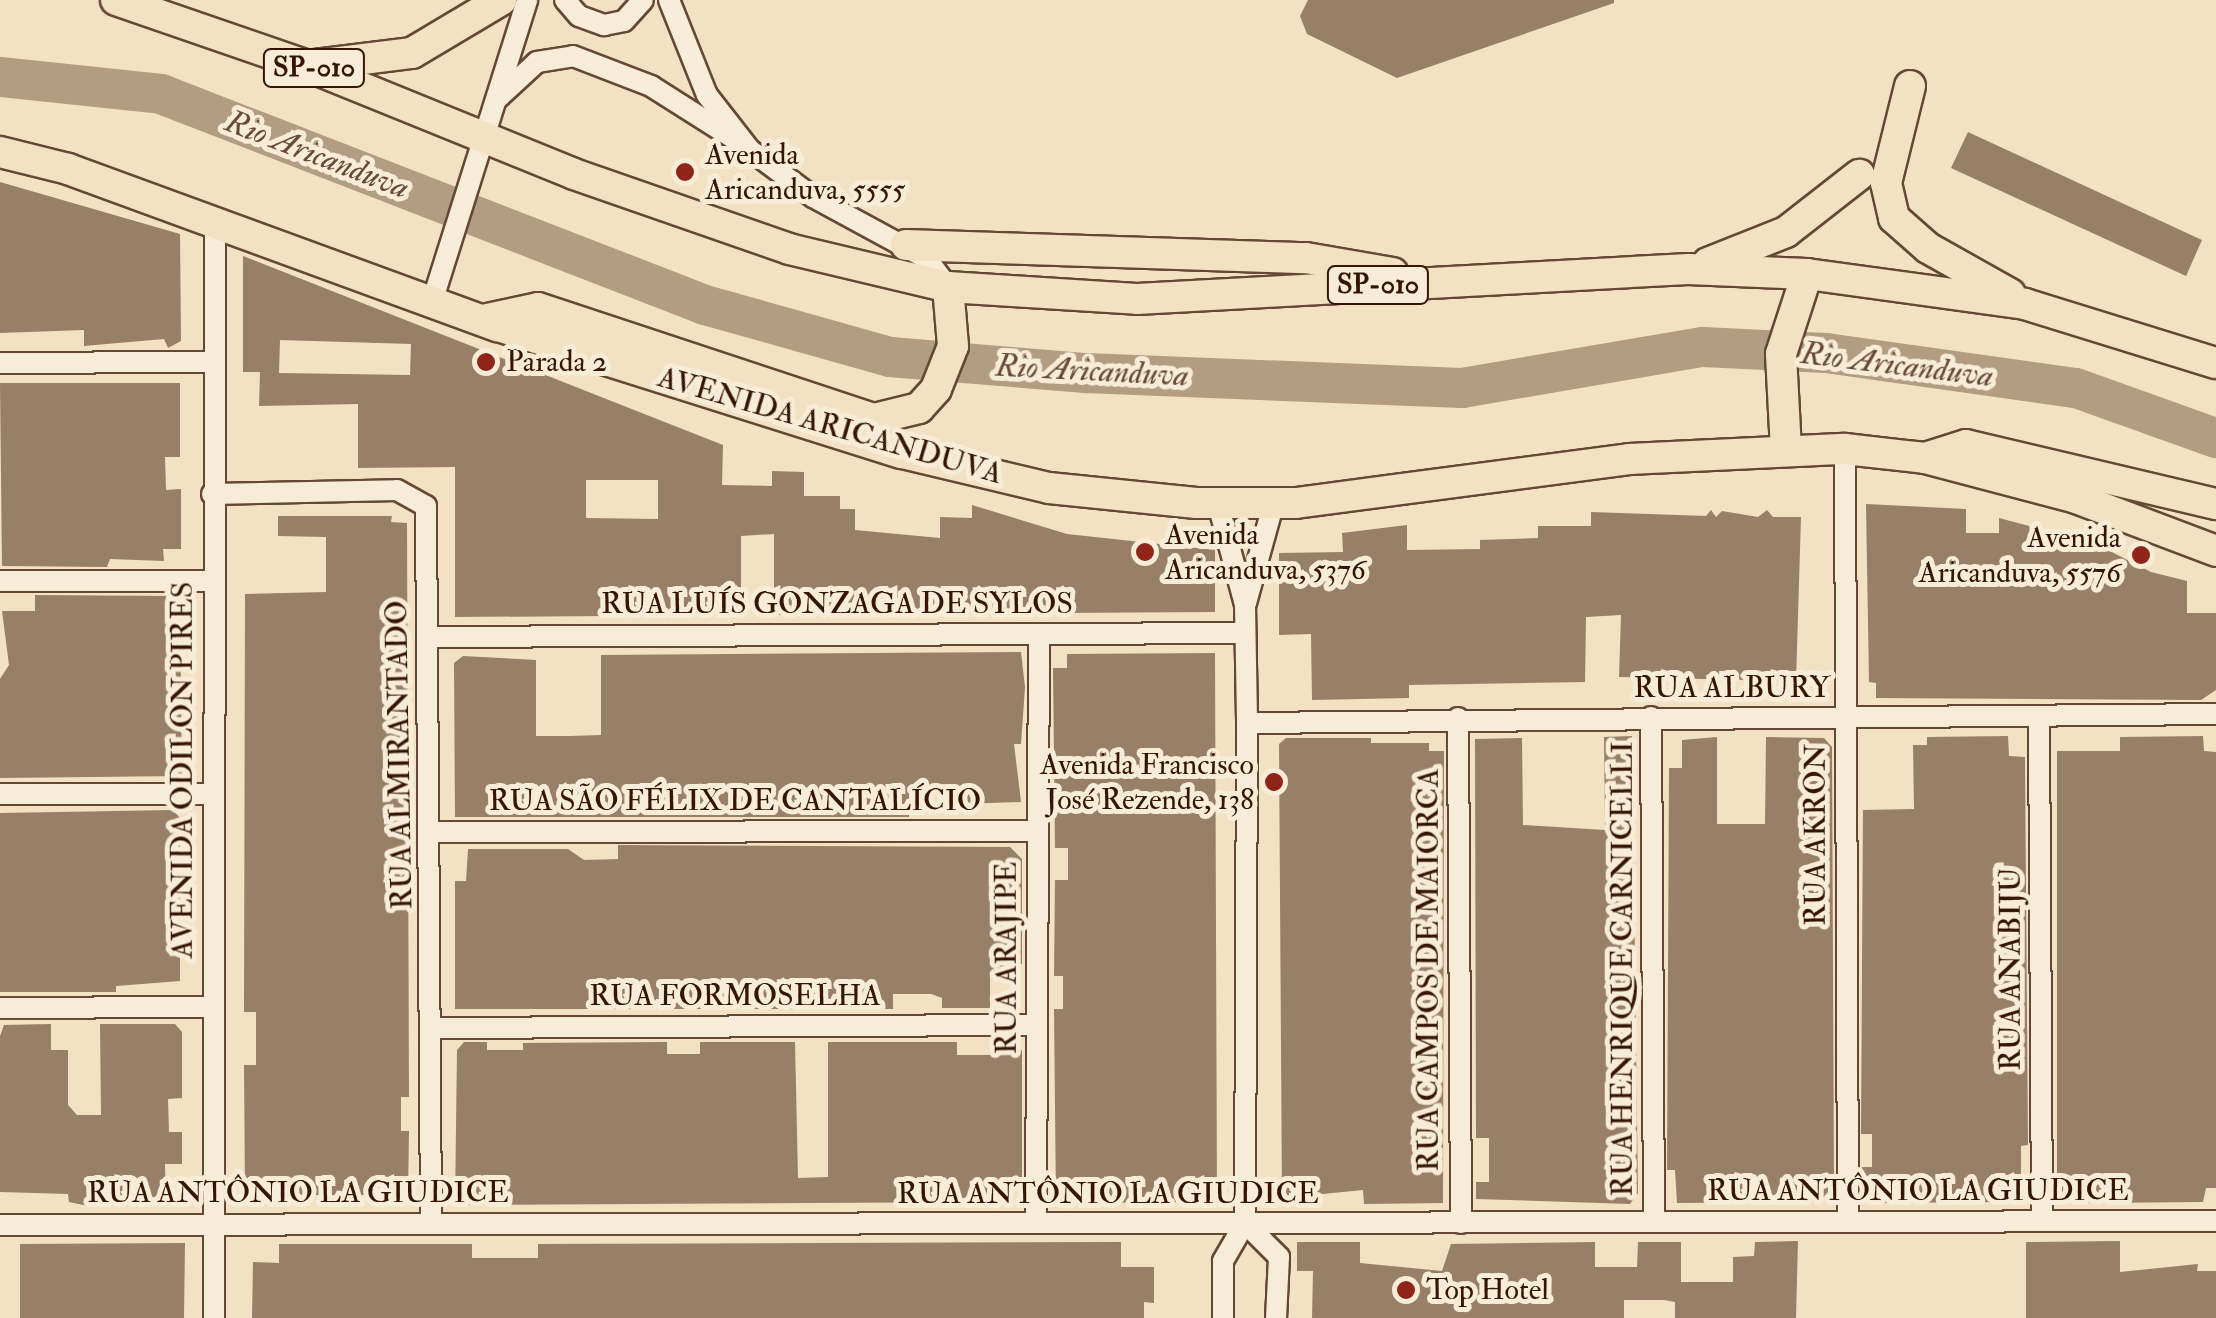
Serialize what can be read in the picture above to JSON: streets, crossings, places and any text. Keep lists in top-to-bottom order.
{
  "streets": {
    "highway": ["SP-010", "AVENIDA ARICANDUVA"],
    "street": [
      "RUA LUÍS GONZAGA DE SYLOS",
      "RUA ALBURY",
      "RUA ALMIRANTADO",
      "AVENIDA ODILON PIRES",
      "RUA SÃO FÉLIX DE CANTALÍCIO",
      "RUA AKRON",
      "RUA ARAJIPE",
      "RUA HENRIQUE CARNICELLI",
      "RUA ANABIJU",
      "RUA CAMPOS DE MAIORCA",
      "RUA FORMOSELHA",
      "RUA ANTÔNIO LA GIUDICE"
    ]
  },
  "crossings": [
    ["AVENIDA ARICANDUVA", "AVENIDA ODILON PIRES"],
    ["AVENIDA ARICANDUVA", "RUA AKRON"],
    ["RUA LUÍS GONZAGA DE SYLOS", "RUA ALMIRANTADO"],
    ["RUA LUÍS GONZAGA DE SYLOS", "RUA ARAJIPE"],
    ["RUA ALBURY", "RUA AKRON"],
    ["RUA ALBURY", "RUA HENRIQUE CARNICELLI"],
    ["RUA ALBURY", "RUA ANABIJU"],
    ["RUA ALBURY", "RUA CAMPOS DE MAIORCA"],
    ["RUA ALMIRANTADO", "AVENIDA ODILON PIRES"],
    ["RUA ALMIRANTADO", "RUA SÃO FÉLIX DE CANTALÍCIO"],
    ["RUA ALMIRANTADO", "RUA FORMOSELHA"],
    ["RUA ALMIRANTADO", "RUA ANTÔNIO LA GIUDICE"],
    ["AVENIDA ODILON PIRES", "RUA ANTÔNIO LA GIUDICE"],
    ["RUA SÃO FÉLIX DE CANTALÍCIO", "RUA ARAJIPE"],
    ["RUA AKRON", "RUA ANTÔNIO LA GIUDICE"],
    ["RUA ARAJIPE", "RUA FORMOSELHA"],
    ["RUA ARAJIPE", "RUA ANTÔNIO LA GIUDICE"],
    ["RUA HENRIQUE CARNICELLI", "RUA ANTÔNIO LA GIUDICE"],
    ["RUA ANABIJU", "RUA ANTÔNIO LA GIUDICE"],
    ["RUA CAMPOS DE MAIORCA", "RUA ANTÔNIO LA GIUDICE"]
  ],
  "water": ["Rio Aricanduva"],
  "places": [
    "Avenida Aricanduva, 5555",
    "Parada 2",
    "Avenida Aricanduva, 5376",
    "Avenida Aricanduva, 5576",
    "Avenida Francisco José Rezende, 138",
    "Top Hotel"
  ]
}
